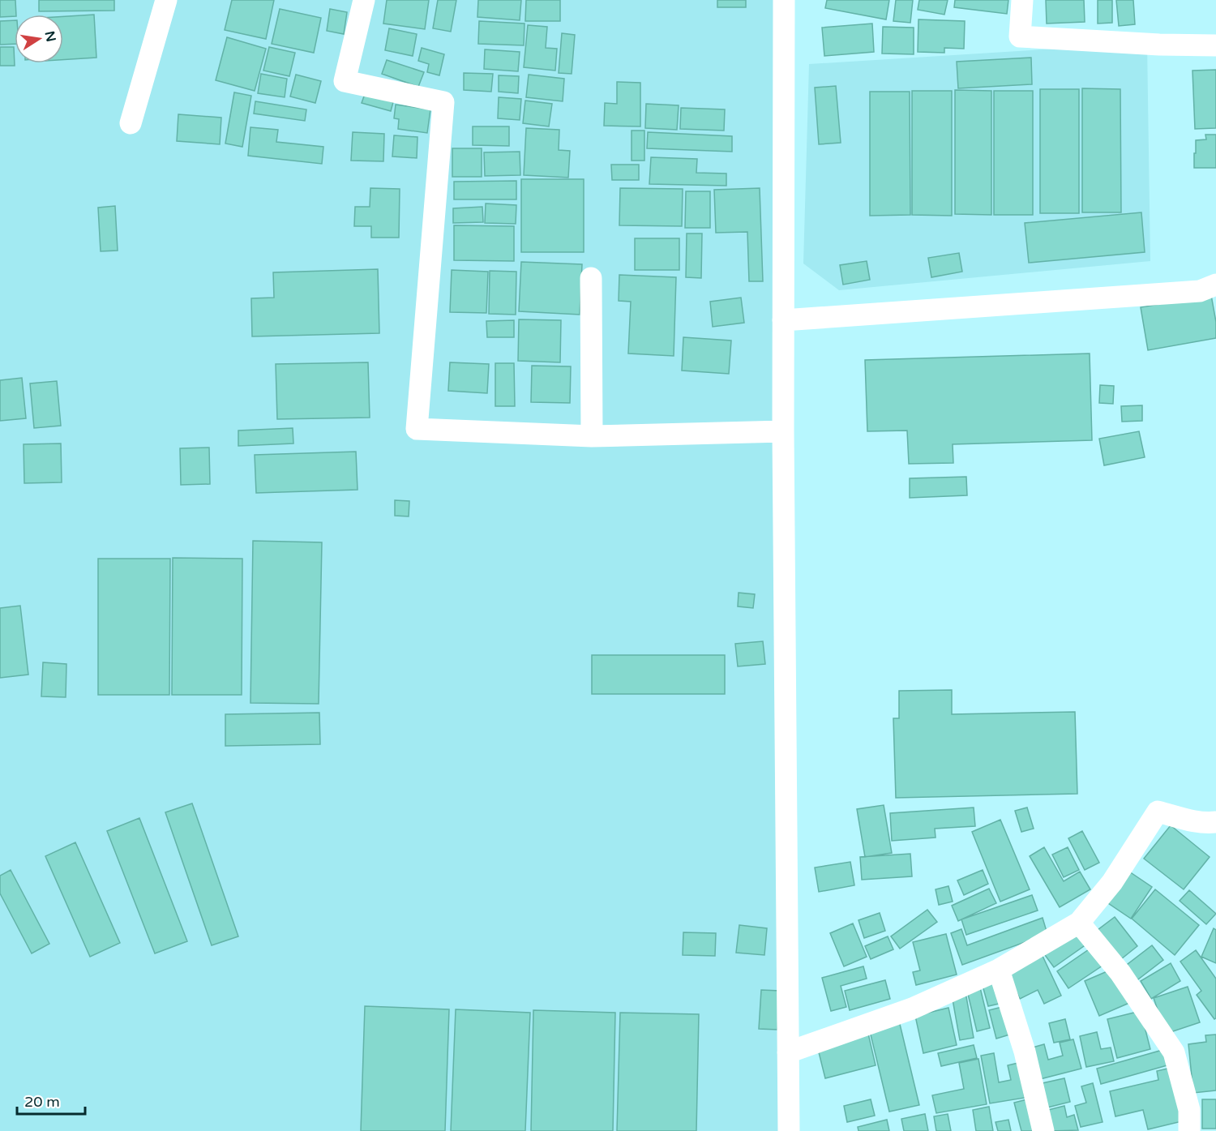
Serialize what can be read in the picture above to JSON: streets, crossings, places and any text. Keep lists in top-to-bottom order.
{
  "scale_bar": "20 m",
  "north": "right"
}
